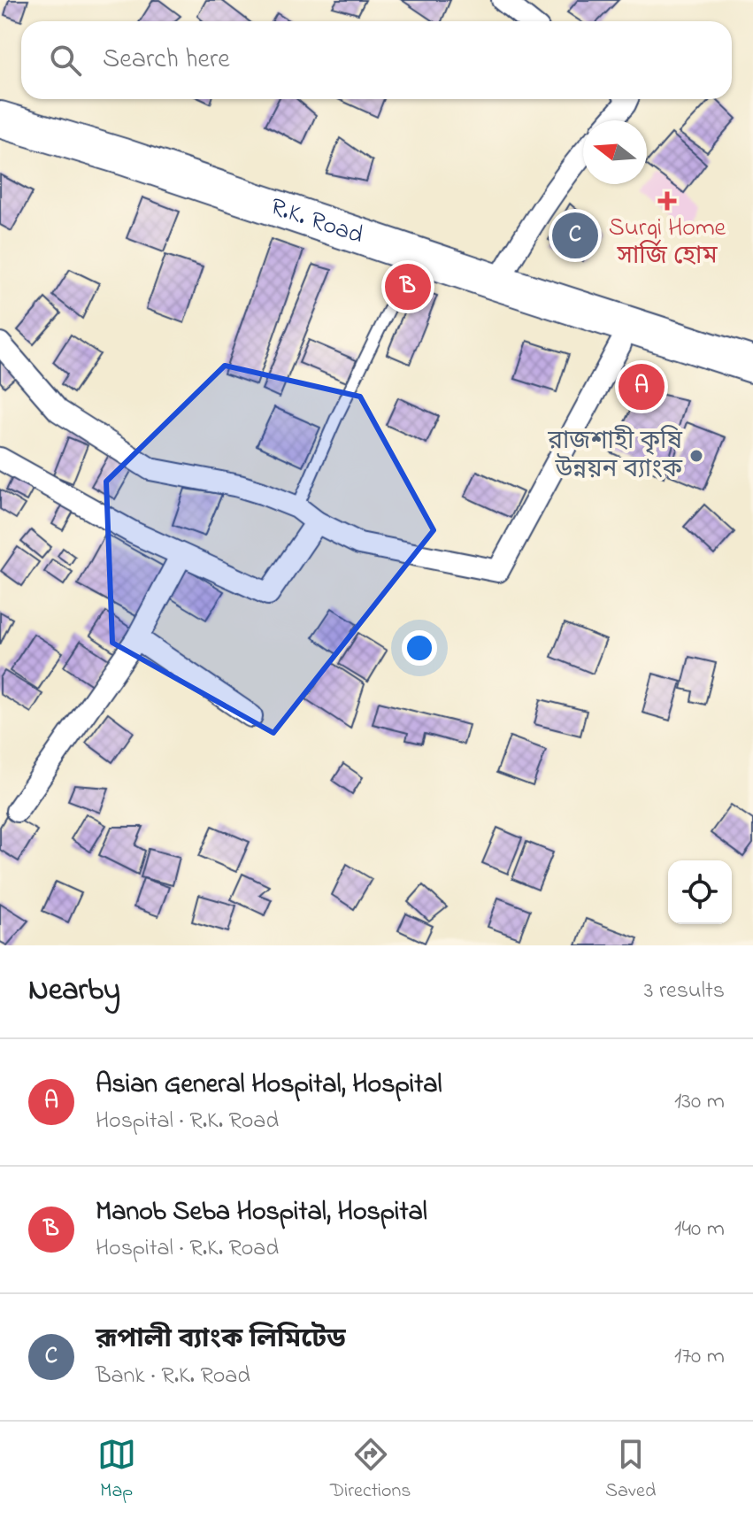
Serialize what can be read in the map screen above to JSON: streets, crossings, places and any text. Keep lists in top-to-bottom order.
{
  "streets": {
    "highway": ["R.K. Road"]
  },
  "places": {
    "health": ["Surgi Home সার্জি হোম"],
    "other": ["রাজশাহী কৃষি উন্নয়ন ব্যাংক"]
  },
  "north": "left",
  "page": {
    "search": "Search here",
    "pins": ["C", "B", "A"],
    "heading": ["Nearby", "3 results"],
    "list": [
      {
        "mark": "A",
        "name": "Asian General Hospital, Hospital",
        "note": "Hospital · R.K. Road",
        "value": "130 m"
      },
      {
        "mark": "B",
        "name": "Manob Seba Hospital, Hospital",
        "note": "Hospital · R.K. Road",
        "value": "140 m"
      },
      {
        "mark": "C",
        "name": "রূপালী ব্যাংক লিমিটেড",
        "note": "Bank · R.K. Road",
        "value": "170 m"
      }
    ],
    "nav": ["Map", "Directions", "Saved"]
  }
}
